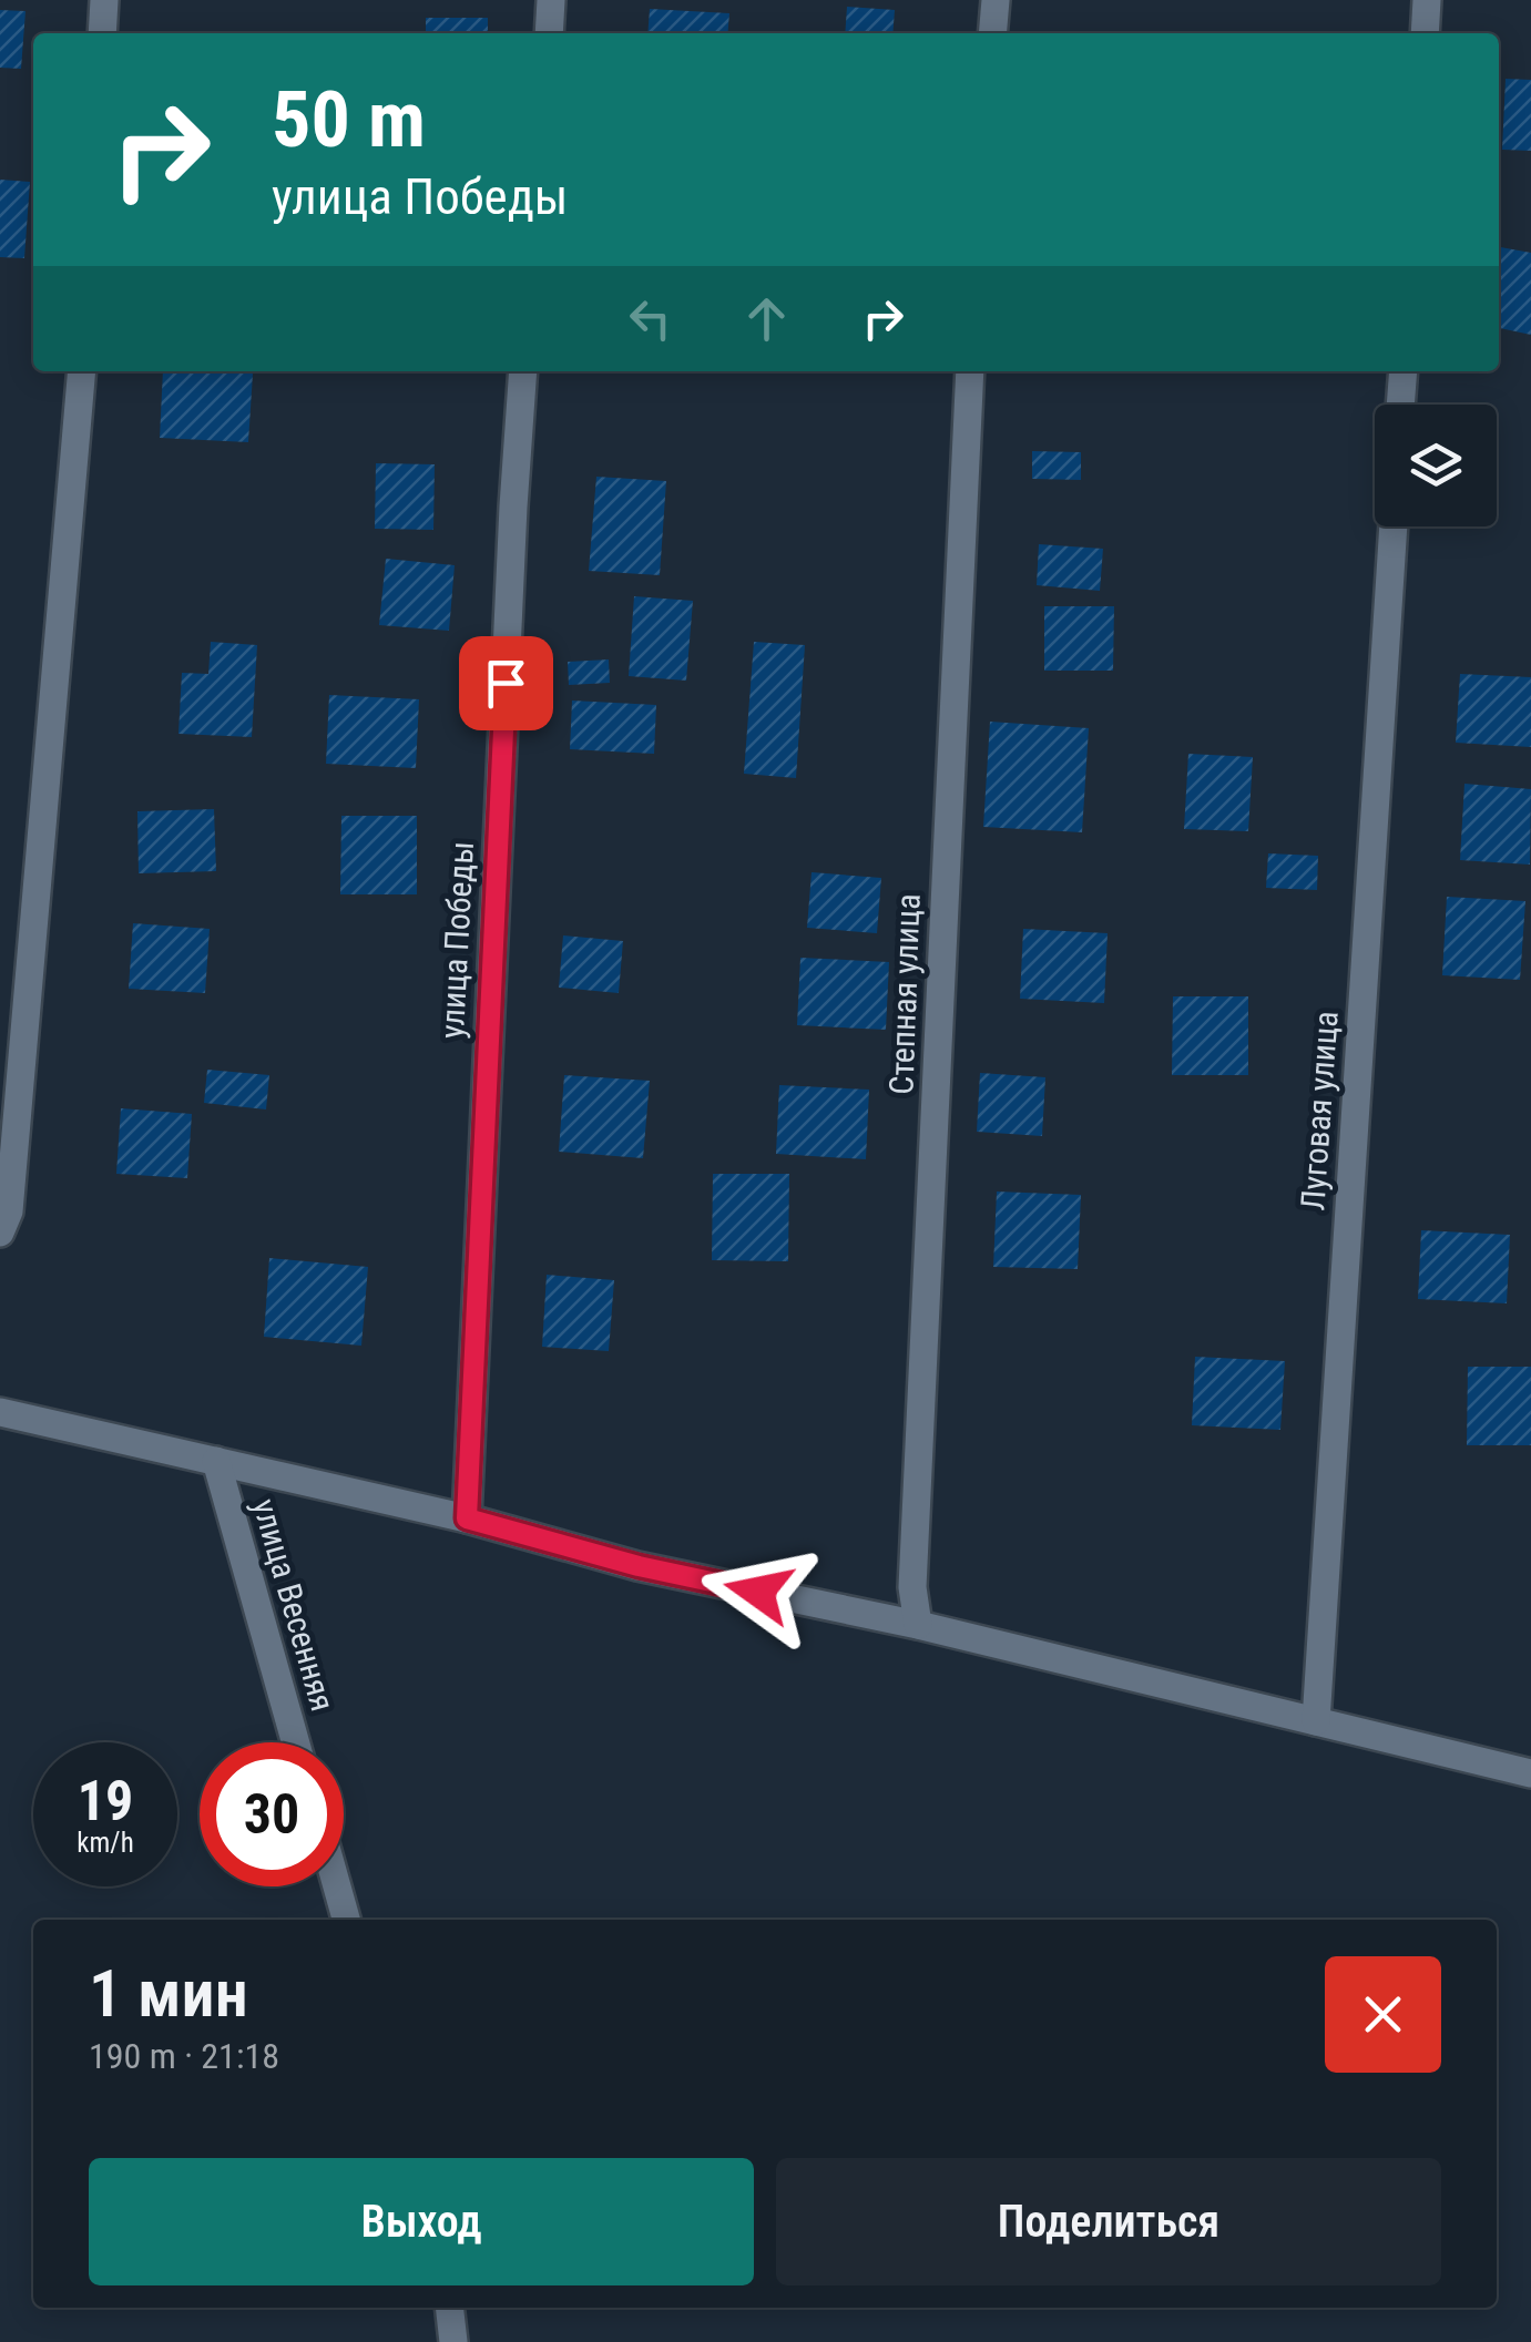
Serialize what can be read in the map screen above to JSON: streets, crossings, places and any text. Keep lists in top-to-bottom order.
{
  "streets": {
    "street": [
      "улица Победы",
      "Степная улица",
      "Луговая улица",
      "улица Весенняя"
    ]
  },
  "page": {
    "turn": ["50 m", "улица Победы"],
    "speed": "19 km/h",
    "limit": "30",
    "heading": ["1 мин", "190 m · 21:18"],
    "buttons": ["Выход", "Поделиться"]
  }
}
